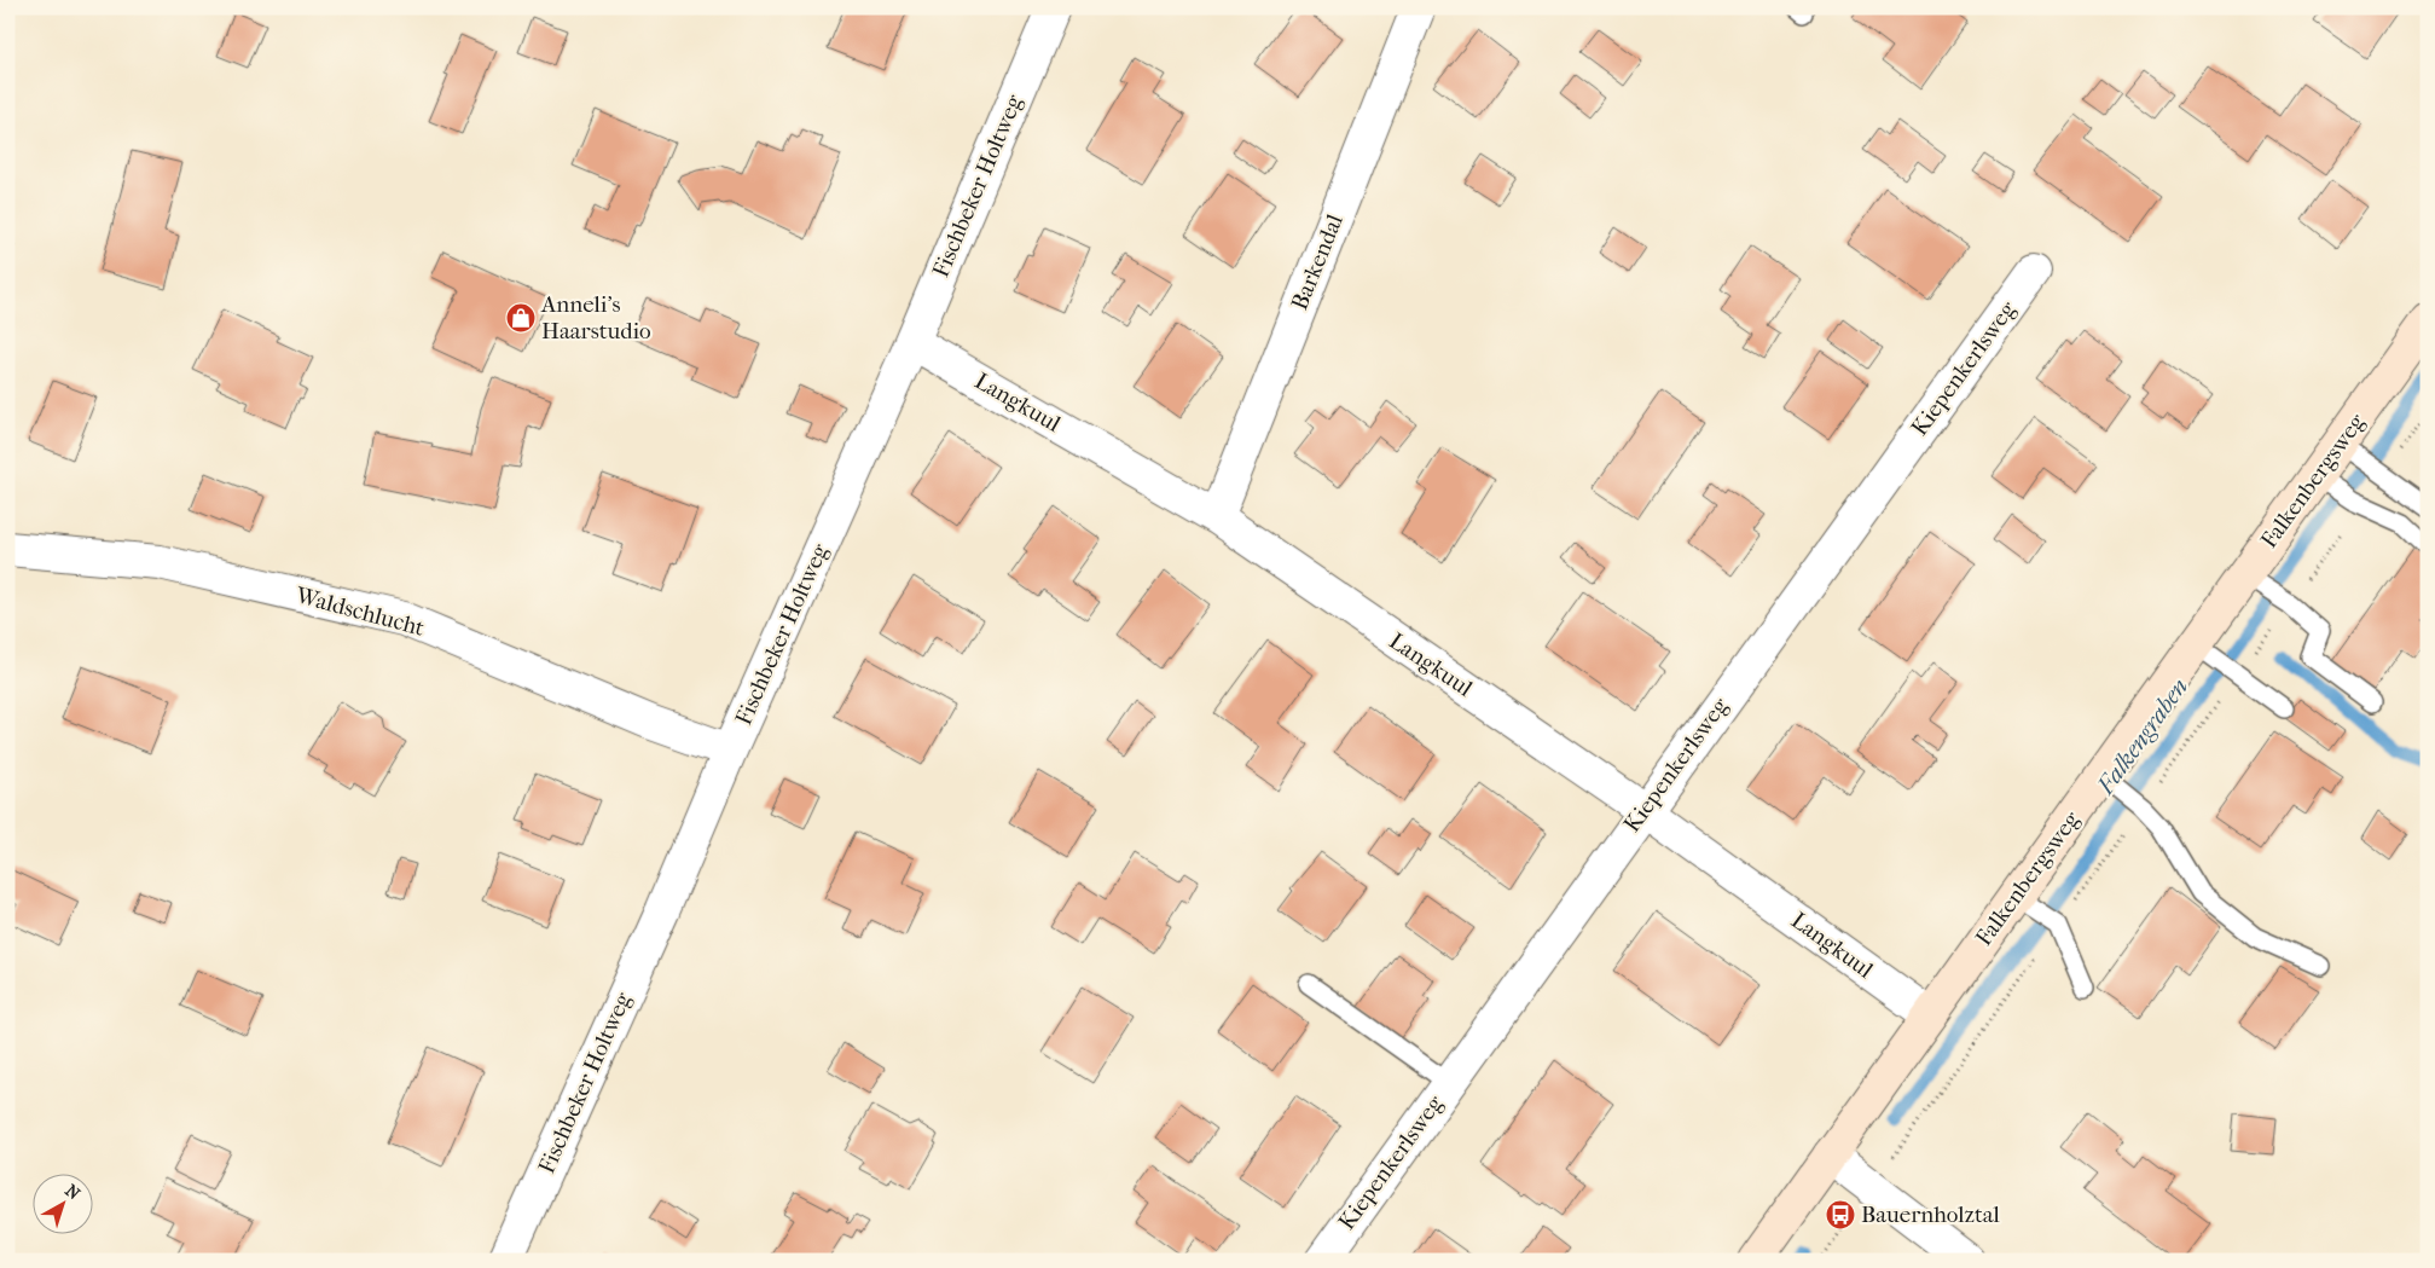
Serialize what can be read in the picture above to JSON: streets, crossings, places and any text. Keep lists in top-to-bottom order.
{
  "streets": {
    "street": [
      "Fischbeker Holtweg",
      "Barkendal",
      "Kiepenkerlsweg",
      "Langkuul",
      "Falkenbergsweg",
      "Waldschlucht"
    ]
  },
  "crossings": [
    ["Fischbeker Holtweg", "Langkuul"],
    ["Fischbeker Holtweg", "Waldschlucht"],
    ["Barkendal", "Langkuul"],
    ["Kiepenkerlsweg", "Langkuul"],
    ["Langkuul", "Falkenbergsweg"]
  ],
  "water": ["Falkengraben"],
  "places": {
    "shop": ["Anneli's Haarstudio"],
    "bus stop": ["Bauernholztal"]
  },
  "north": "top right"
}
